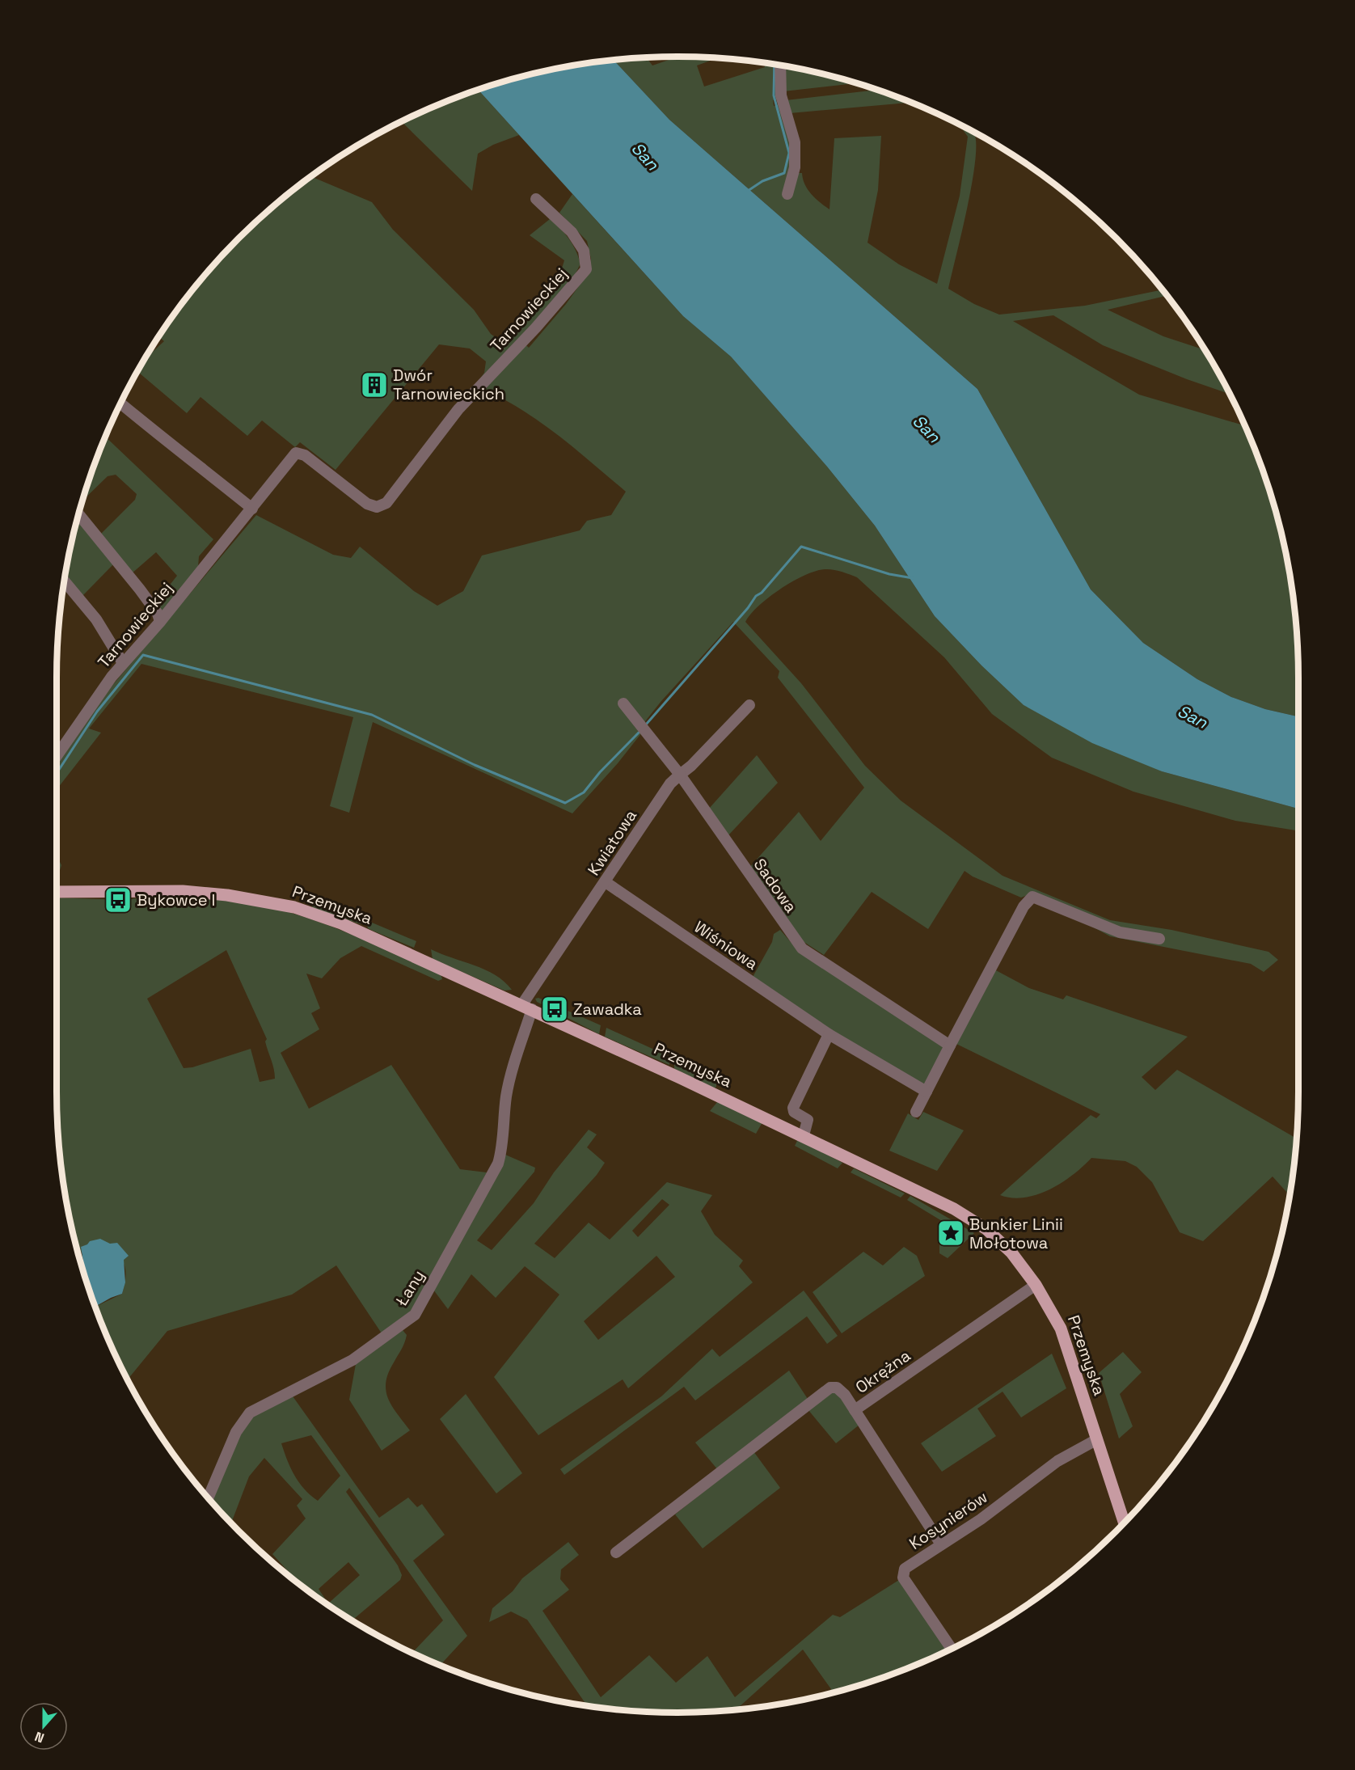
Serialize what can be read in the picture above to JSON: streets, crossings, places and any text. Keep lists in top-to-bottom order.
{
  "streets": {
    "main road": ["Przemyska"],
    "street": [
      "Tarnowieckiej",
      "Kwiatowa",
      "Sadowa",
      "Wiśniowa",
      "Łany",
      "Okrężna",
      "Kosynierów"
    ]
  },
  "crossings": [
    ["Kwiatowa", "Sadowa"],
    ["Kwiatowa", "Przemyska"],
    ["Kwiatowa", "Wiśniowa"],
    ["Kwiatowa", "Łany"],
    ["Przemyska", "Łany"],
    ["Przemyska", "Okrężna"],
    ["Przemyska", "Kosynierów"],
    ["Okrężna", "Kosynierów"]
  ],
  "water": ["San"],
  "places": {
    "building": ["Dwór Tarnowieckich"],
    "bus stop": ["Bykowce I", "Zawadka"],
    "place": ["Bunkier Linii Mołotowa"]
  },
  "north": "bottom"
}
